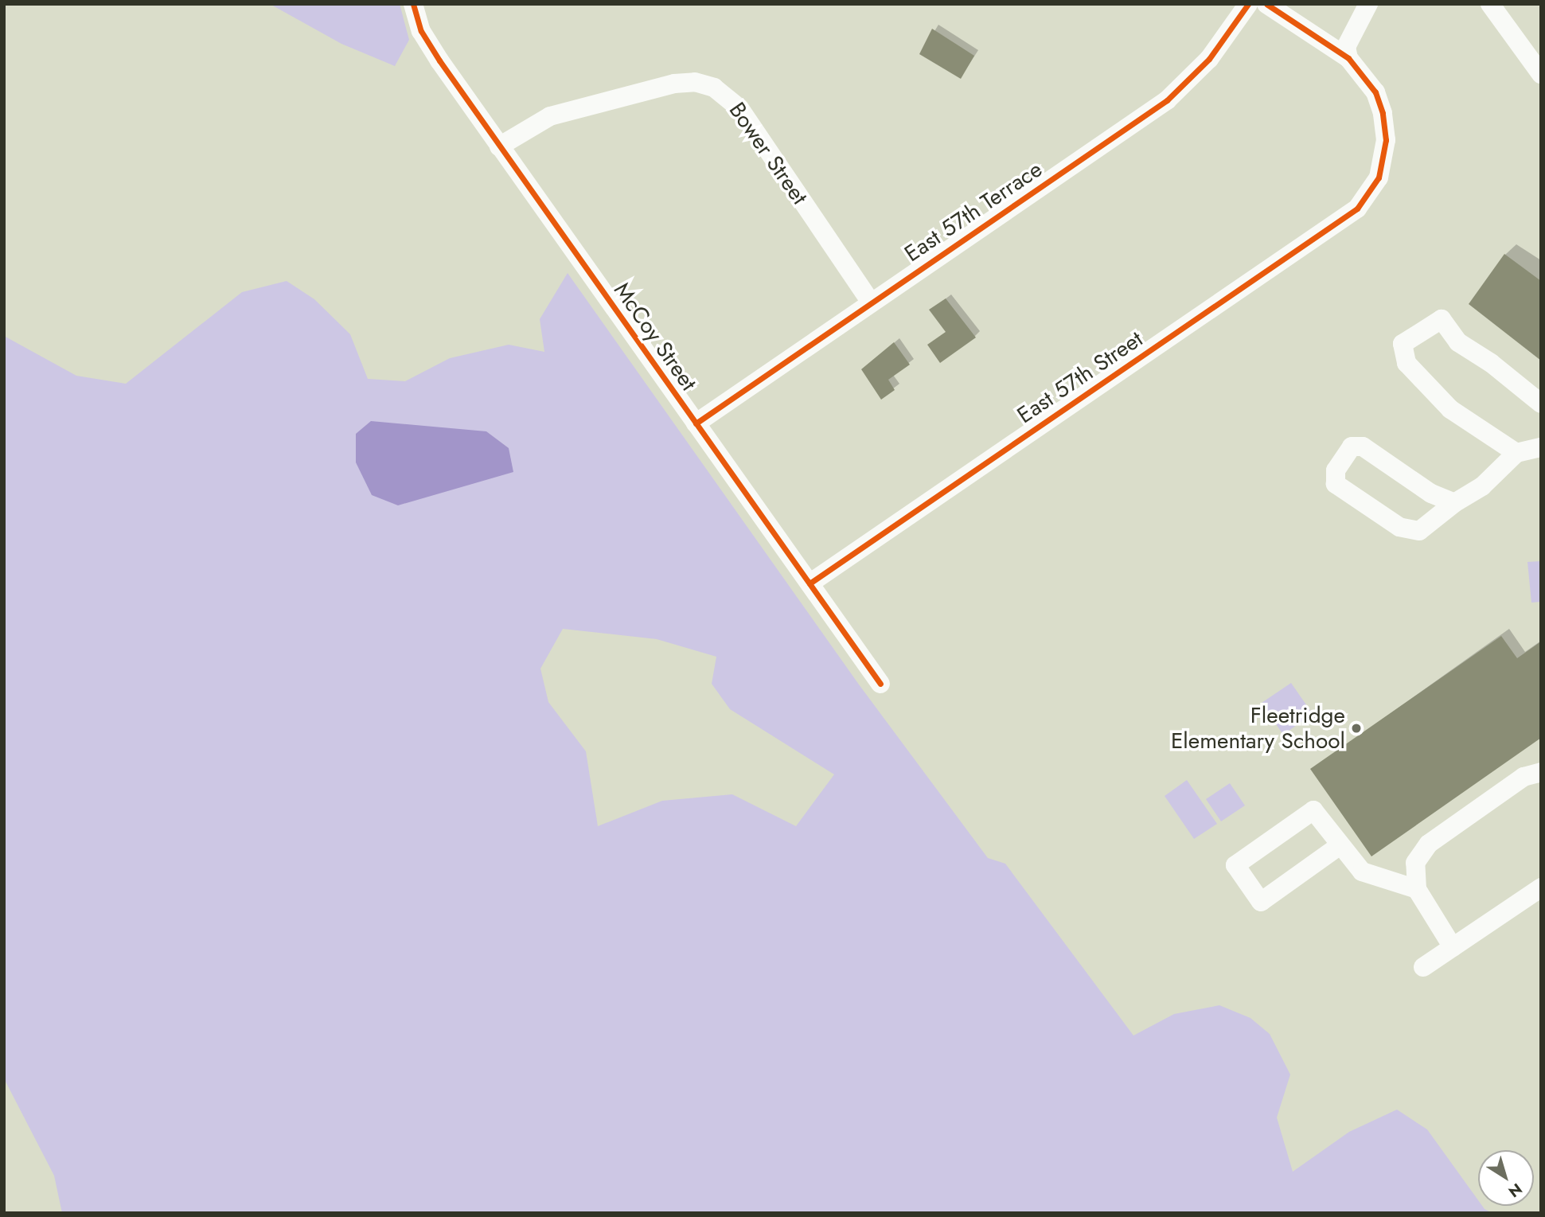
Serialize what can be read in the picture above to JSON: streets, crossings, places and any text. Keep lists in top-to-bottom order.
{
  "streets": {
    "street": [
      "Bower Street",
      "East 57th Terrace",
      "McCoy Street",
      "East 57th Street"
    ]
  },
  "crossings": [
    ["Bower Street", "East 57th Terrace"],
    ["Bower Street", "McCoy Street"],
    ["East 57th Terrace", "McCoy Street"],
    ["McCoy Street", "East 57th Street"]
  ],
  "places": ["Fleetridge Elementary School"],
  "north": "bottom right"
}
